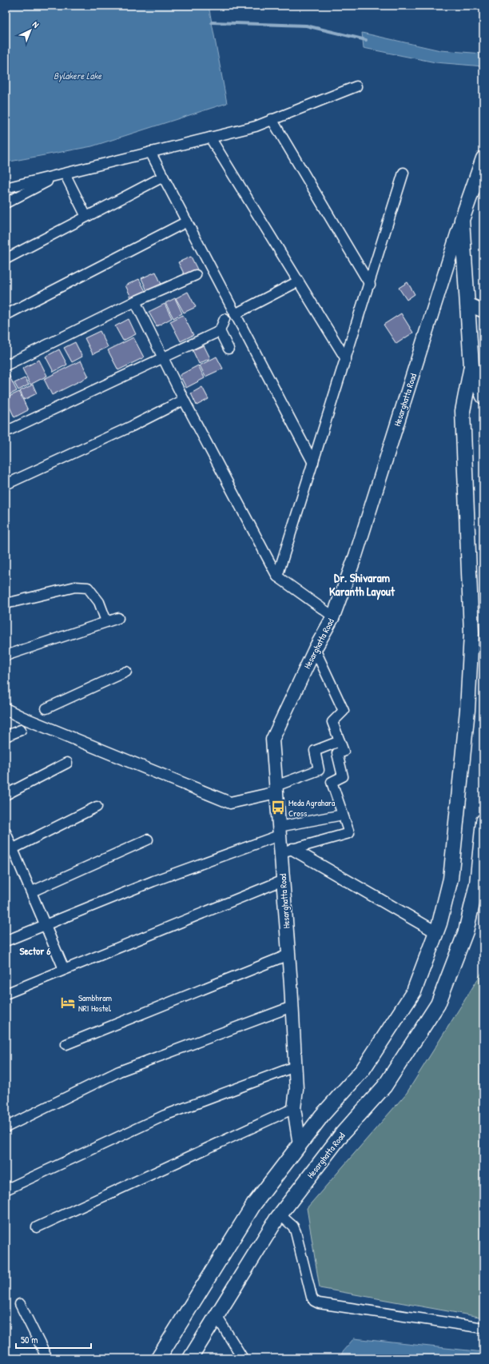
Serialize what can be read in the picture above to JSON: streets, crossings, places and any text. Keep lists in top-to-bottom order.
{
  "streets": {
    "main road": ["Hesarghatta Road"]
  },
  "districts": ["Dr. Shivaram Karanth Layout", "Sector 6"],
  "water": ["Bylakere Lake"],
  "places": {
    "bus stop": ["Meda Agrahara Cross"],
    "hotel": ["Sambhram NRI Hostel"]
  },
  "scale_bar": "50 m",
  "north": "top right"
}
